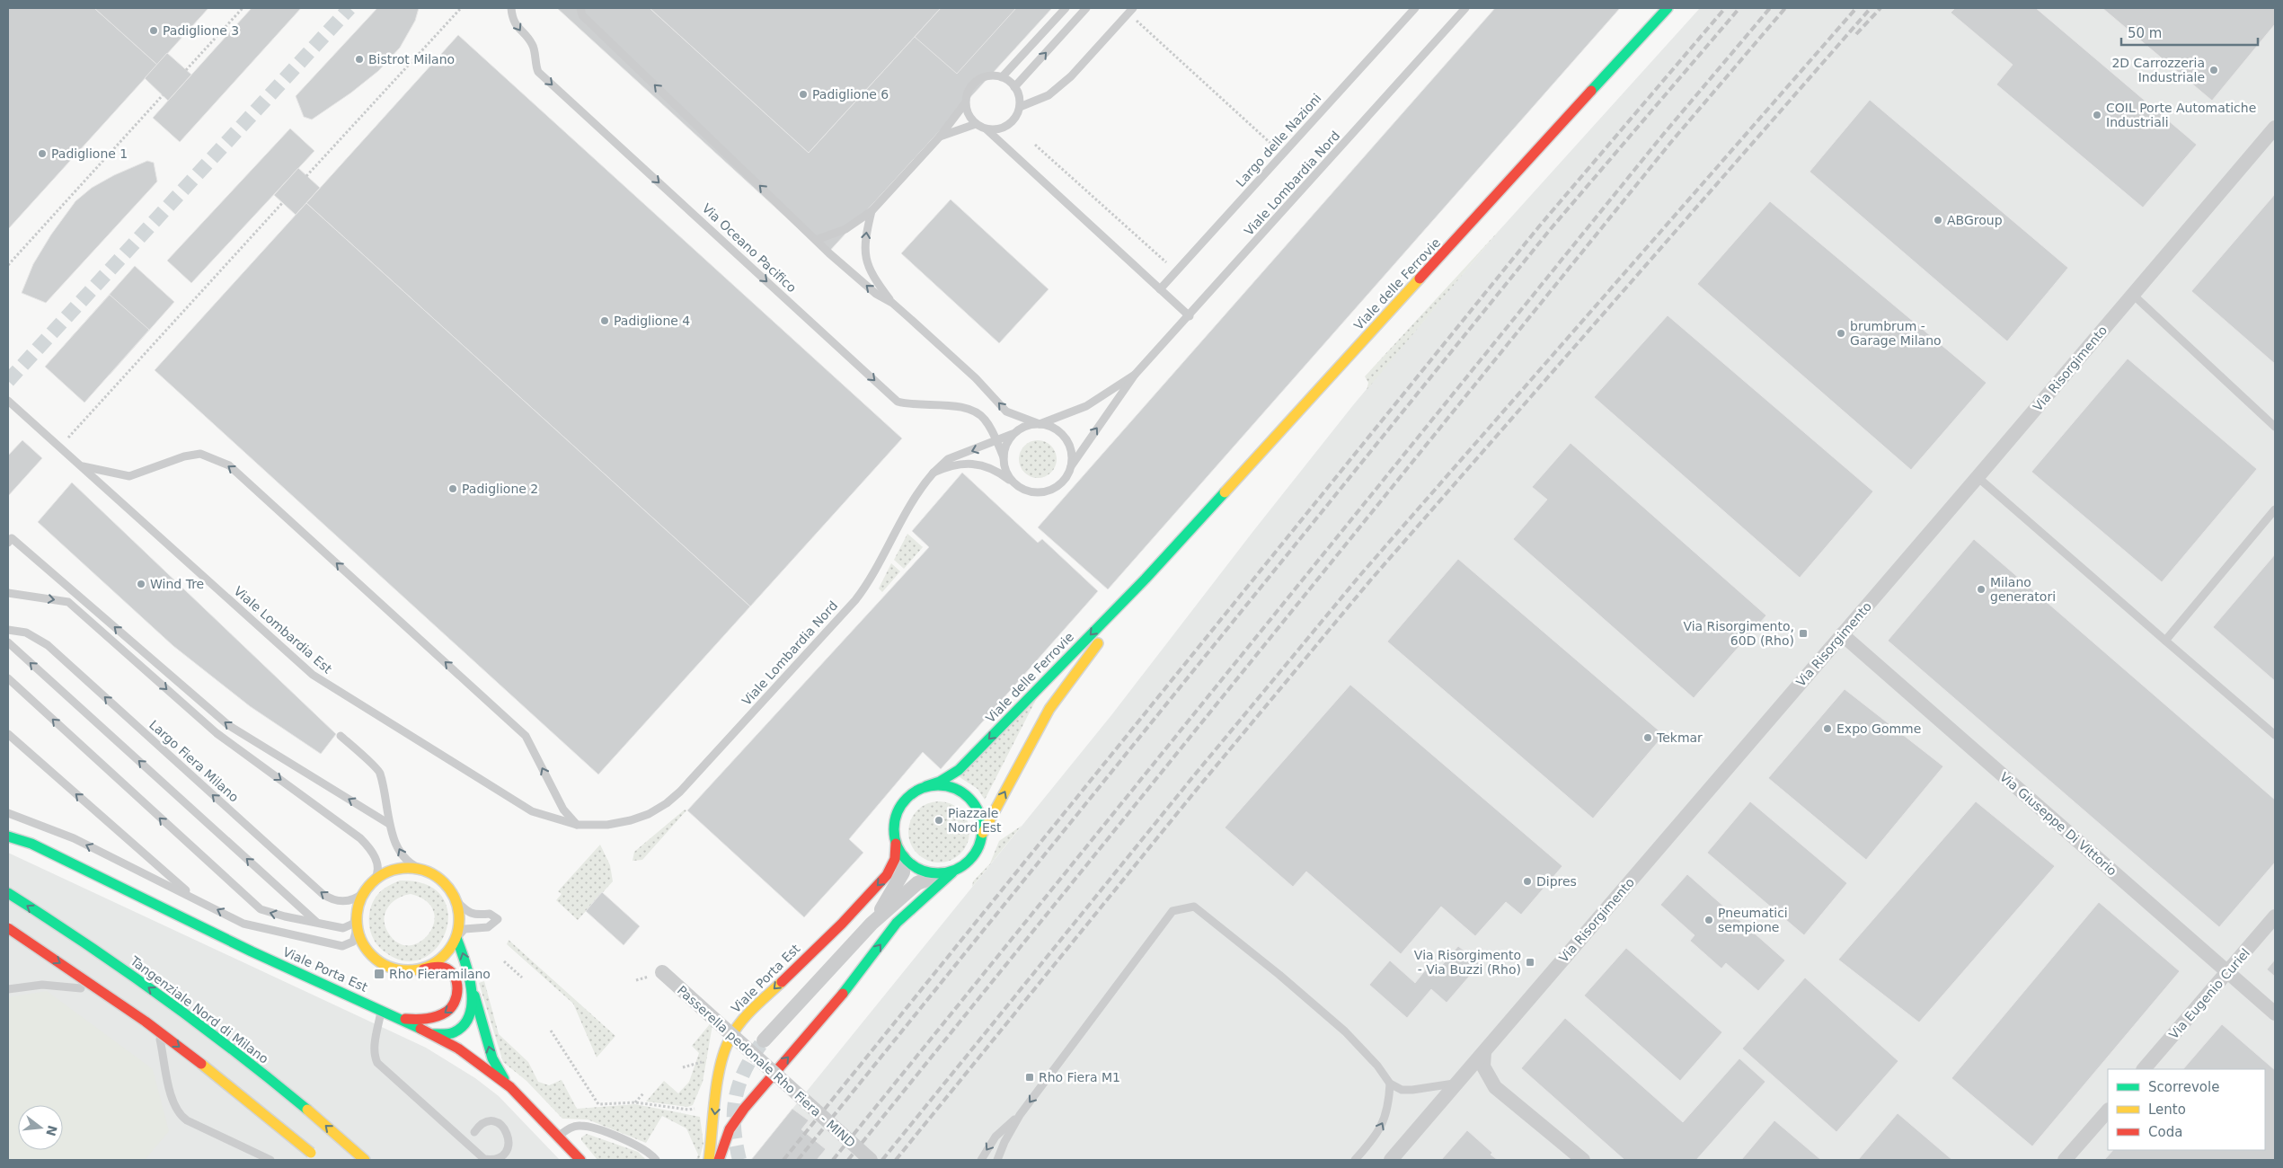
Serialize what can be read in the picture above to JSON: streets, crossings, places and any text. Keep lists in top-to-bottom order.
{
  "streets": {
    "main road": ["Viale delle Ferrovie", "Viale Porta Est", "Tangenziale Nord di Milano"],
    "street": [
      "Via Risorgimento",
      "Via Giuseppe Di Vittorio",
      "Via Eugenio Curiel",
      "Passerella pedonale Rho Fiera - MIND"
    ],
    "lane": [
      "Largo delle Nazioni",
      "Viale Lombardia Nord",
      "Via Oceano Pacifico",
      "Viale Lombardia Est",
      "Largo Fiera Milano"
    ]
  },
  "crossings": [
    ["Viale Lombardia Nord", "Via Oceano Pacifico"],
    ["Viale Lombardia Nord", "Viale Lombardia Est"],
    ["Viale delle Ferrovie", "Viale Porta Est"],
    ["Via Risorgimento", "Via Giuseppe Di Vittorio"],
    ["Via Giuseppe Di Vittorio", "Via Eugenio Curiel"]
  ],
  "places": {
    "other": [
      "Padiglione 3",
      "Bistrot Milano",
      "2D Carrozzeria Industriale",
      "Padiglione 6",
      "COIL Porte Automatiche Industriali",
      "Padiglione 1",
      "ABGroup",
      "Padiglione 4",
      "brumbrum - Garage Milano",
      "Padiglione 2",
      "Wind Tre",
      "Milano generatori",
      "Expo Gomme",
      "Tekmar",
      "Piazzale Nord Est",
      "Dipres",
      "Pneumatici sempione"
    ],
    "transit": [
      "Via Risorgimento, 60D (Rho)",
      "Via Risorgimento - Via Buzzi (Rho)",
      "Rho Fieramilano",
      "Rho Fiera M1"
    ]
  },
  "legend": ["Scorrevole", "Lento", "Coda"],
  "scale_bar": "50 m",
  "north": "right"
}
